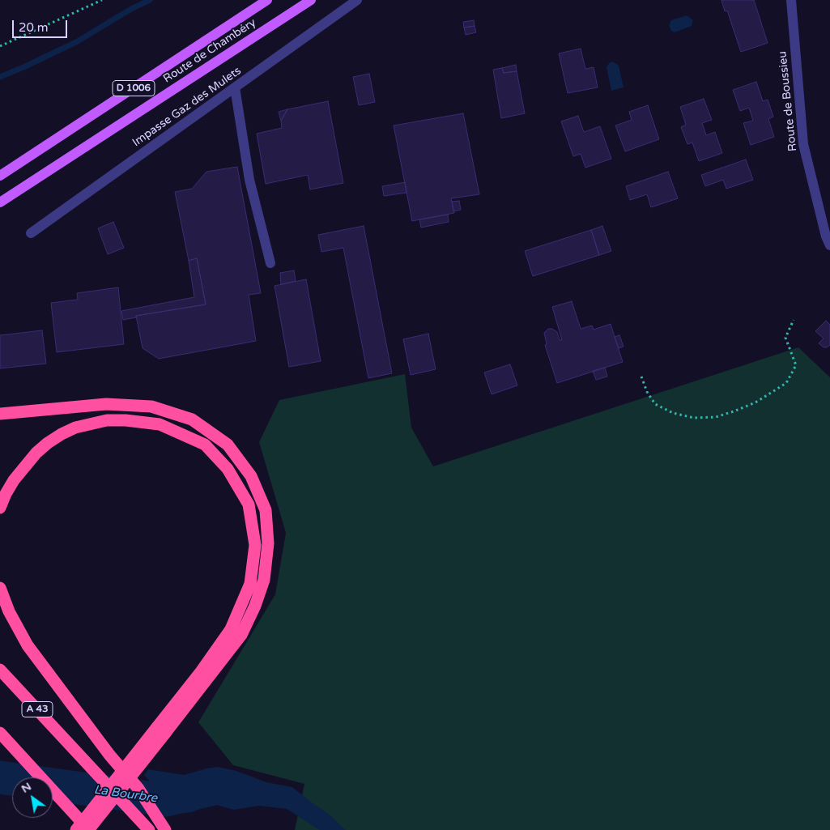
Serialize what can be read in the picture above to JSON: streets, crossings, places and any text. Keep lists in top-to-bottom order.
{
  "streets": {
    "highway": ["A 43"],
    "main road": ["Route de Chambéry", "D 1006"],
    "street": ["Route de Boussieu", "Impasse Gaz des Mulets"]
  },
  "water": ["La Bourbre"],
  "scale_bar": "20 m",
  "north": "top left"
}
